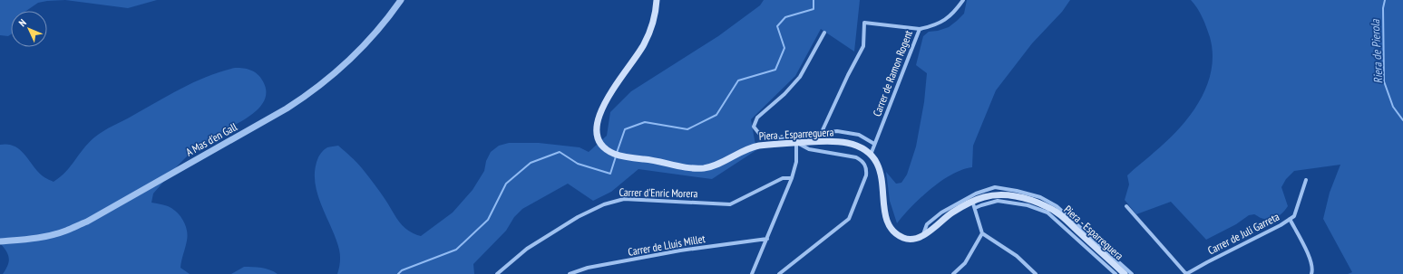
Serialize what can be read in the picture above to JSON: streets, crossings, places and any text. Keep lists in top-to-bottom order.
{
  "streets": {
    "main road": ["Piera - Esparreguera"],
    "street": [
      "Carrer de Ramon Rogent",
      "A Mas d'en Gall",
      "Carrer d'Enric Morera",
      "Carrer de Juli Garreta",
      "Carrer de Lluis Millet"
    ]
  },
  "crossings": [
    ["Carrer de Ramon Rogent", "Piera - Esparreguera"]
  ],
  "water": ["Riera de Pierola"],
  "north": "top left"
}
